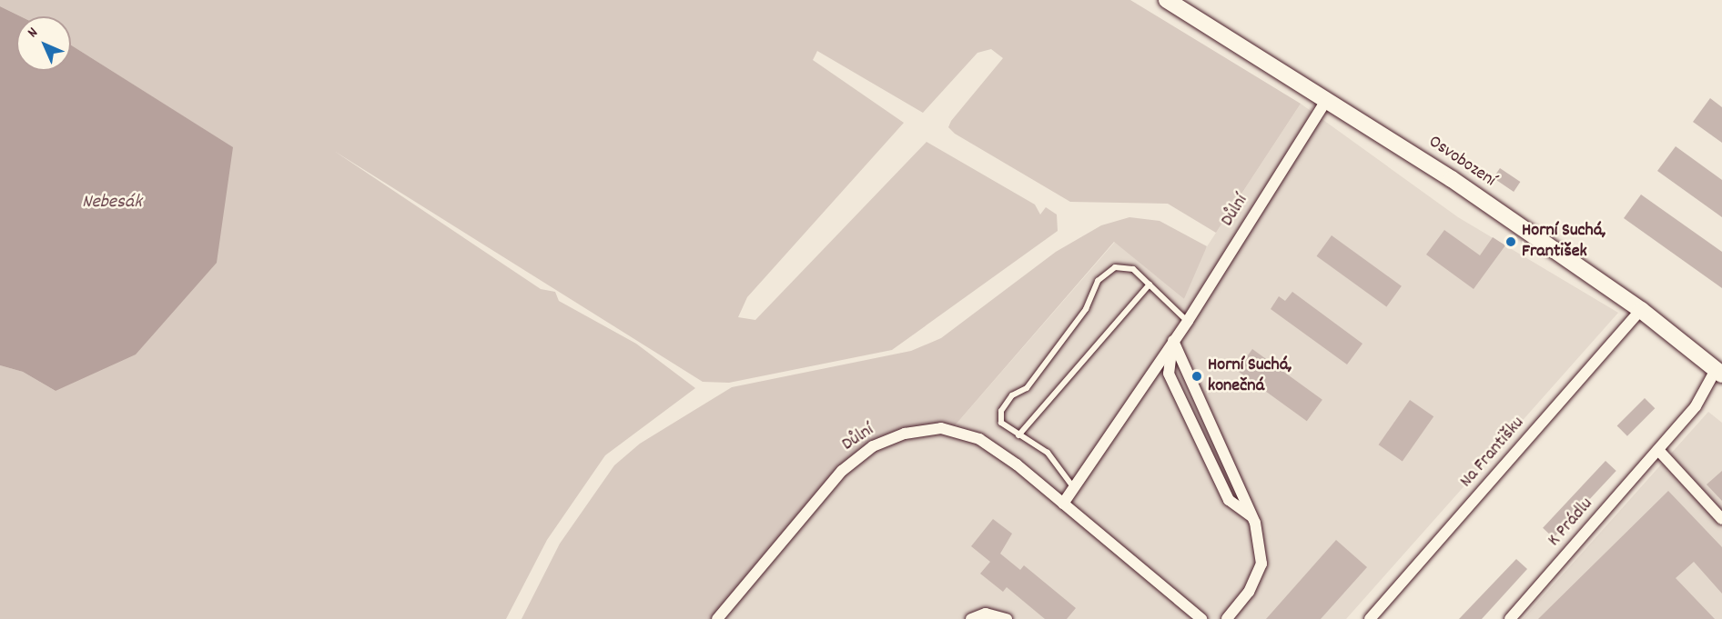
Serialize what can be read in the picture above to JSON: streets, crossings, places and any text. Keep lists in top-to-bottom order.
{
  "streets": {
    "main road": ["Osvobození"],
    "street": ["Důlní", "Na Františku", "K Prádlu"]
  },
  "crossings": [
    ["Osvobození", "Důlní"],
    ["Osvobození", "Na Františku"],
    ["Osvobození", "K Prádlu"]
  ],
  "water": ["Nebesák"],
  "places": ["Horní Suchá, František", "Horní Suchá, konečná"],
  "north": "top left"
}
